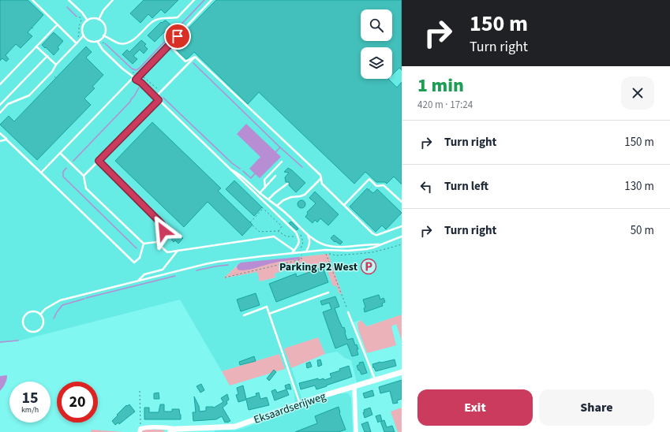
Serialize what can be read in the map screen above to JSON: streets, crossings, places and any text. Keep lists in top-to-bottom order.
{
  "streets": {
    "street": ["Eksaardserijweg"]
  },
  "places": {
    "parking": ["Parking P2 West"]
  },
  "page": {
    "turn": ["150 m", "Turn right"],
    "heading": ["1 min", "420 m · 17:24"],
    "list": [
      {
        "name": "Turn right",
        "value": "150 m"
      },
      {
        "name": "Turn left",
        "value": "130 m"
      },
      {
        "name": "Turn right",
        "value": "50 m"
      }
    ],
    "speed": "15 km/h",
    "limit": "20",
    "buttons": ["Exit", "Share"]
  }
}
